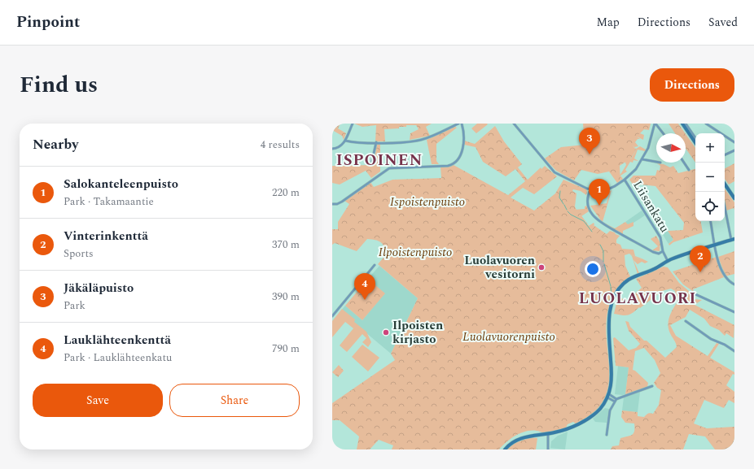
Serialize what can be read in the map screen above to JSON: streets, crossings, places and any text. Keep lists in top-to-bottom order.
{
  "streets": {
    "street": ["Liisankatu"]
  },
  "districts": ["ISPOINEN", "LUOLAVUORI"],
  "parks": ["Ispoistenpuisto", "Ilpoistenpuisto", "Luolavuorenpuisto"],
  "places": ["Luolavuoren vesitorni", "Ilpoisten kirjasto"],
  "north": "right",
  "page": {
    "header": "Pinpoint",
    "nav": ["Map", "Directions", "Saved"],
    "title": "Find us",
    "buttons": [
      "Directions",
      ["Save", "Share"]
    ],
    "heading": ["Nearby", "4 results"],
    "pins": [
      "3",
      "1",
      "2",
      "4"
    ],
    "map_buttons": ["+", "−"],
    "list": [
      {
        "mark": "1",
        "name": "Salokanteleenpuisto",
        "note": "Park · Takamaantie",
        "value": "220 m"
      },
      {
        "mark": "2",
        "name": "Vinterinkenttä",
        "note": "Sports",
        "value": "370 m"
      },
      {
        "mark": "3",
        "name": "Jäkäläpuisto",
        "note": "Park",
        "value": "390 m"
      },
      {
        "mark": "4",
        "name": "Lauklähteenkenttä",
        "note": "Park · Lauklähteenkatu",
        "value": "790 m"
      }
    ]
  }
}
